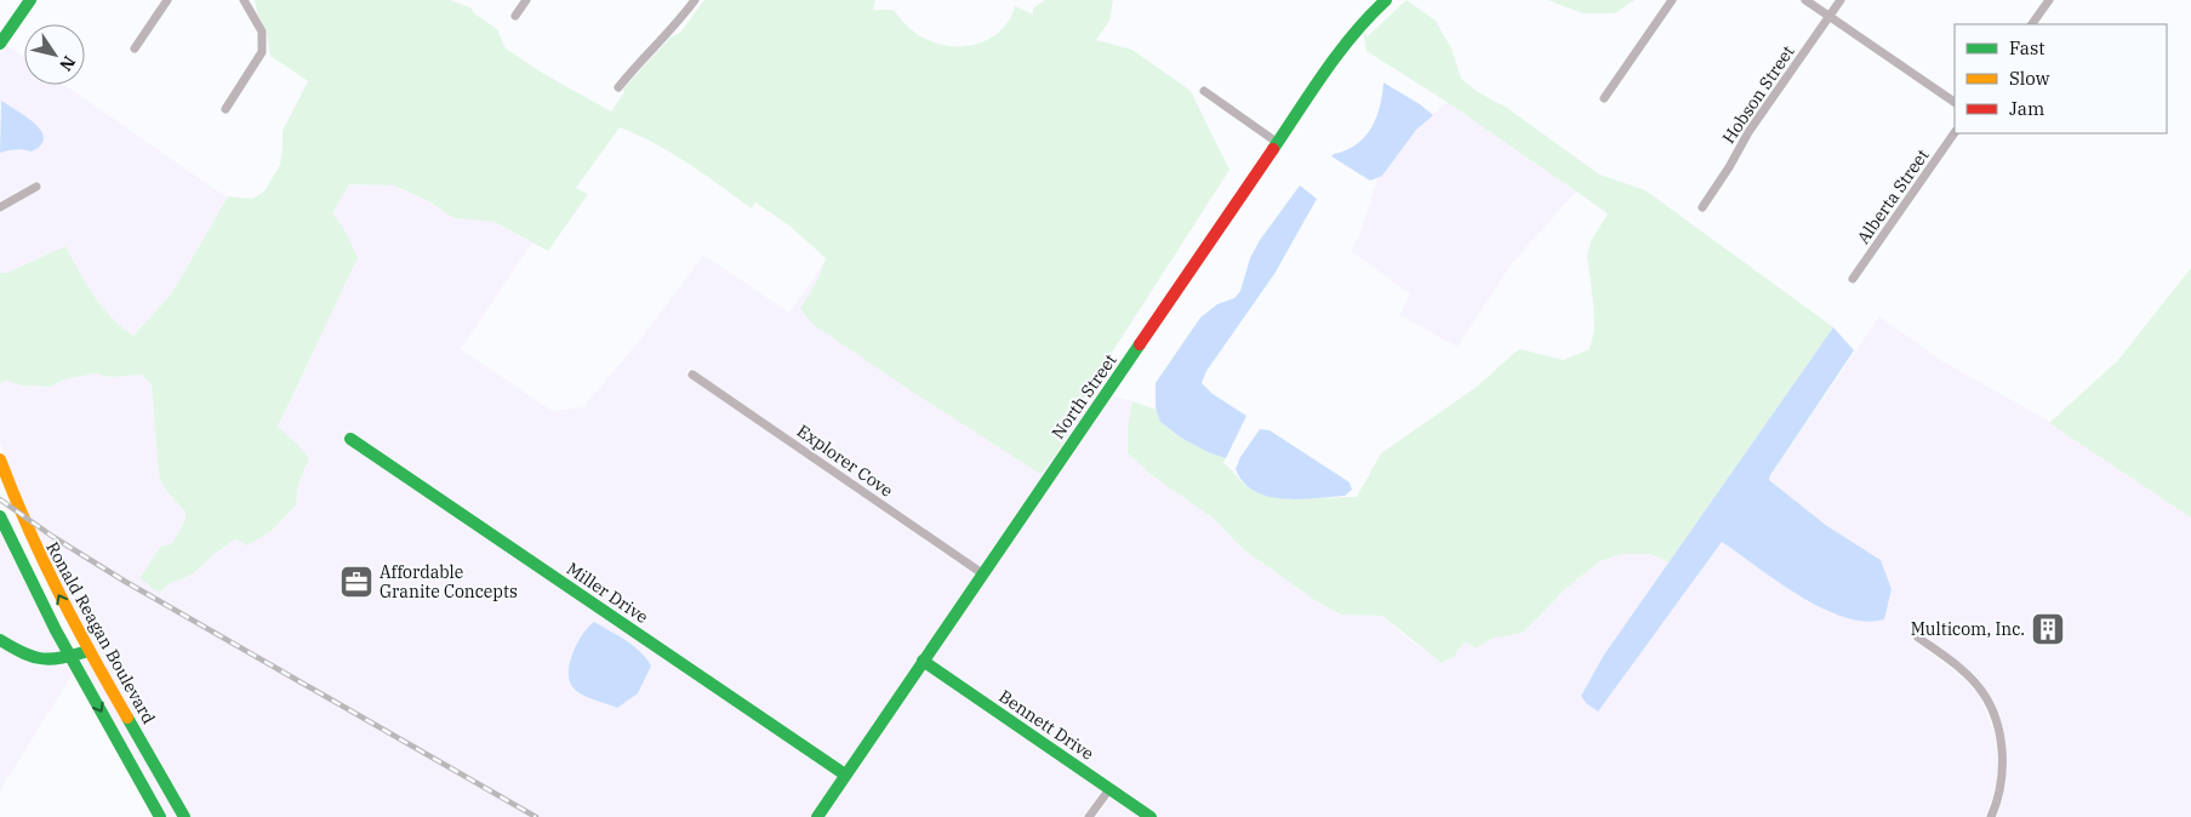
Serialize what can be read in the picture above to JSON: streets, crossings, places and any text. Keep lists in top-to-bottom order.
{
  "streets": {
    "street": [
      "Hobson Street",
      "Alberta Street",
      "North Street",
      "Explorer Cove",
      "Miller Drive",
      "Ronald Reagan Boulevard",
      "Bennett Drive"
    ]
  },
  "crossings": [
    ["North Street", "Explorer Cove"],
    ["North Street", "Miller Drive"],
    ["North Street", "Bennett Drive"]
  ],
  "places": {
    "office": ["Affordable Granite Concepts"],
    "building": ["Multicom, Inc."]
  },
  "legend": ["Fast", "Slow", "Jam"],
  "north": "bottom right"
}
